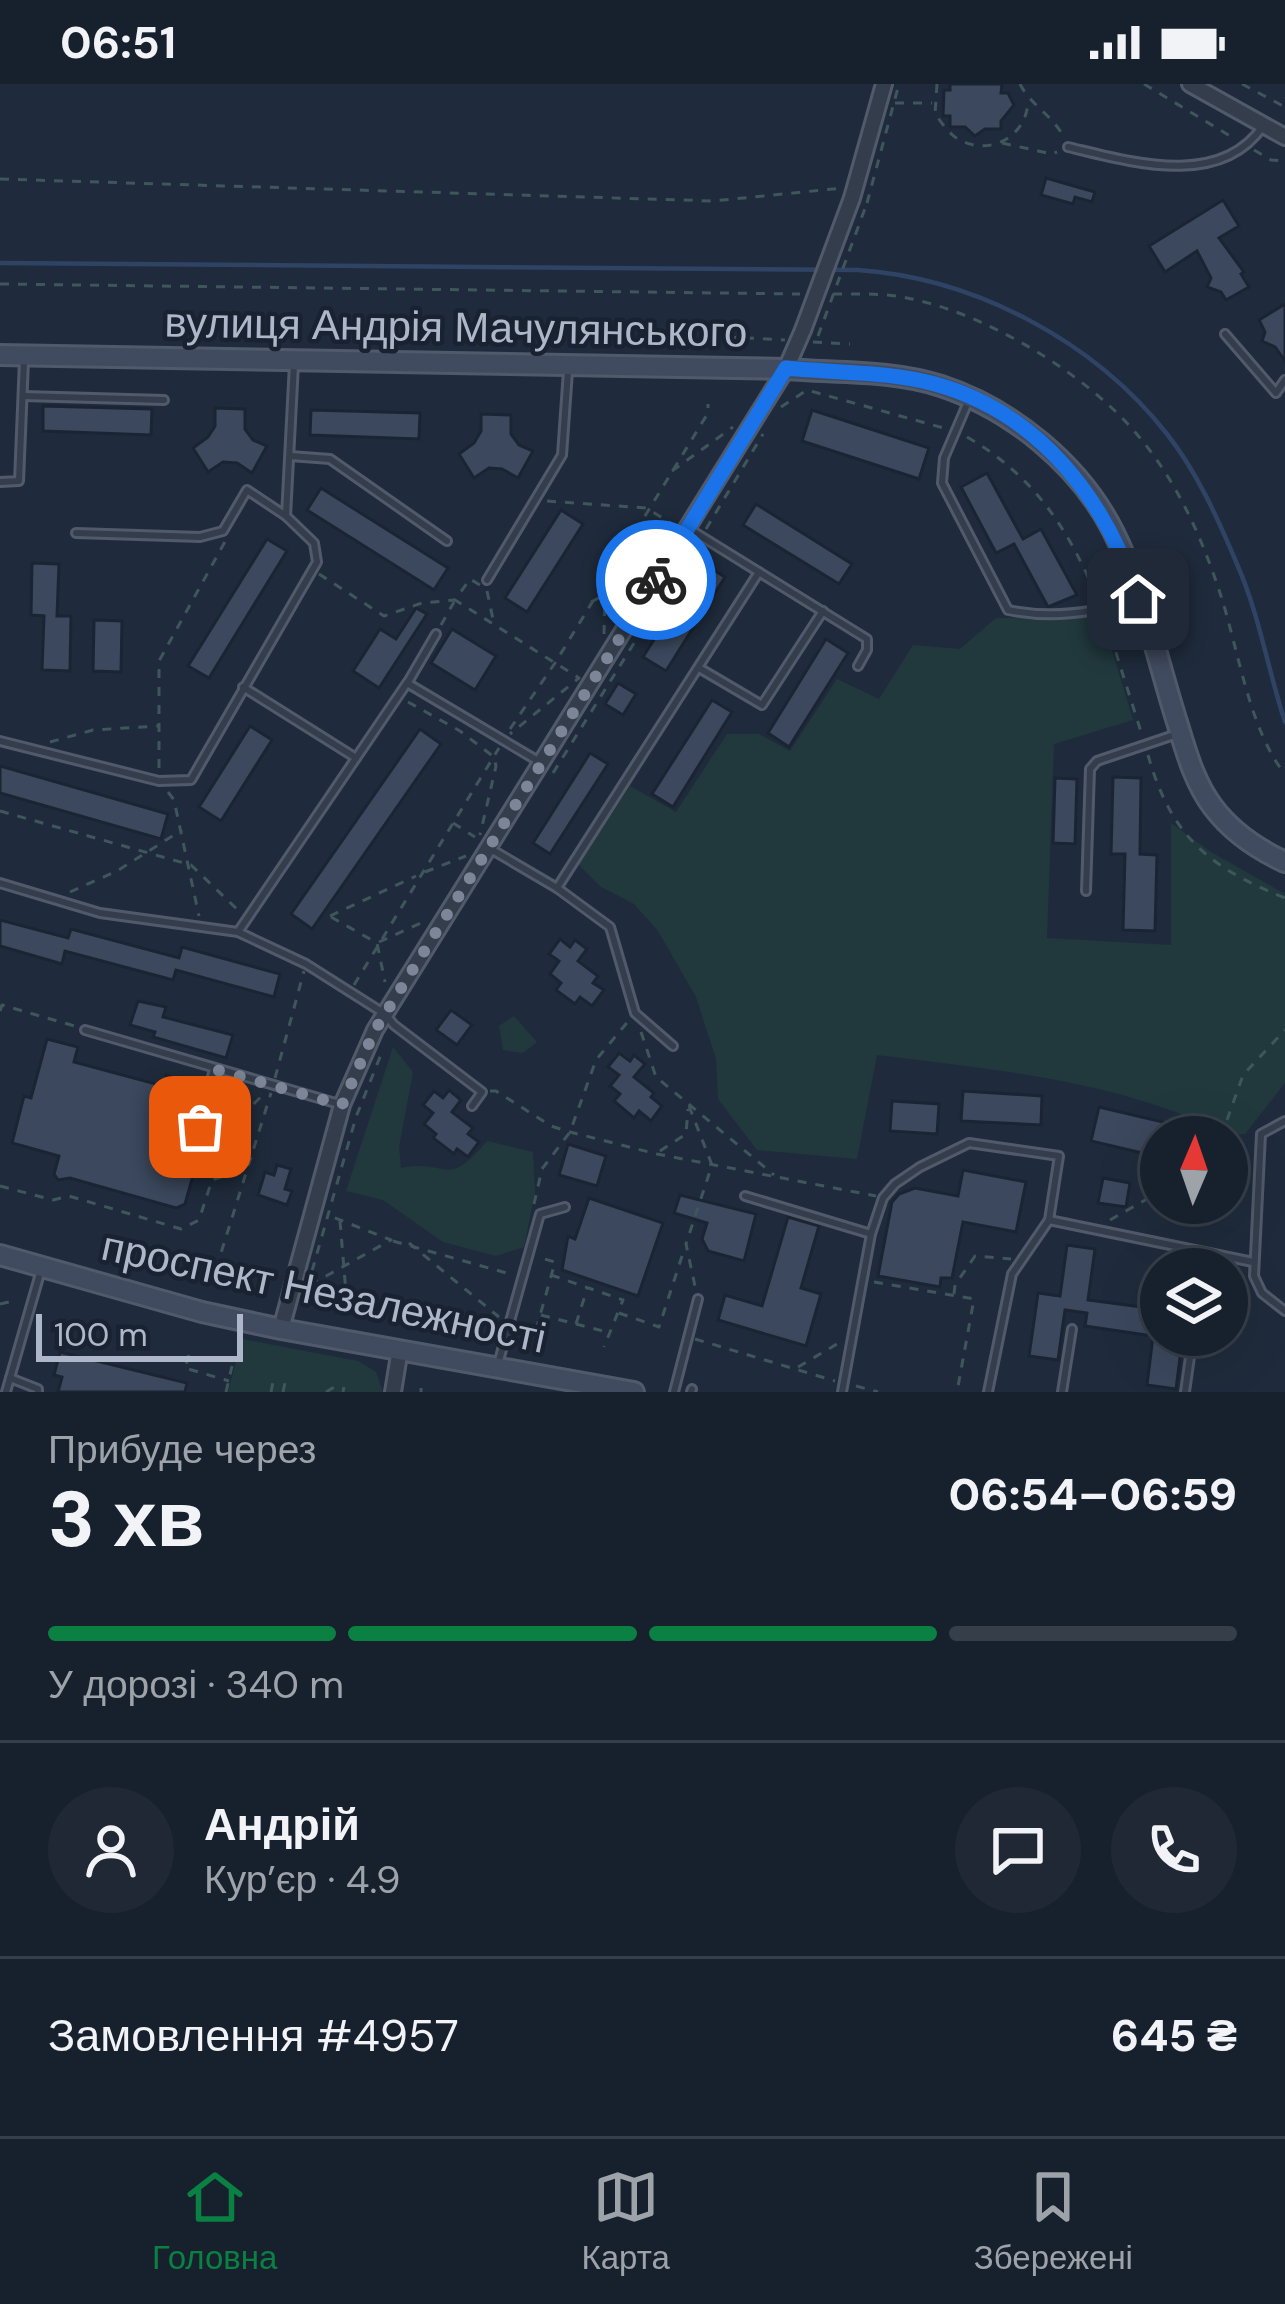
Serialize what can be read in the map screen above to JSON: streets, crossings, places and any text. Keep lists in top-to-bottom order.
{
  "streets": {
    "street": ["вулиця Андрія Мачулянського", "проспект Незалежності"]
  },
  "scale_bar": "100 m",
  "north": "top",
  "page": {
    "status": "06:51",
    "scale": "100 m",
    "heading": ["3 хв", "Прибуде через", "06:54–06:59"],
    "panel": [
      "Андрій",
      "Кур’єр · 4.9",
      "Замовлення #4957",
      "645 ₴"
    ],
    "bar": "У дорозі · 340 m",
    "tabs": ["Головна", "Карта", "Збережені"]
  }
}
